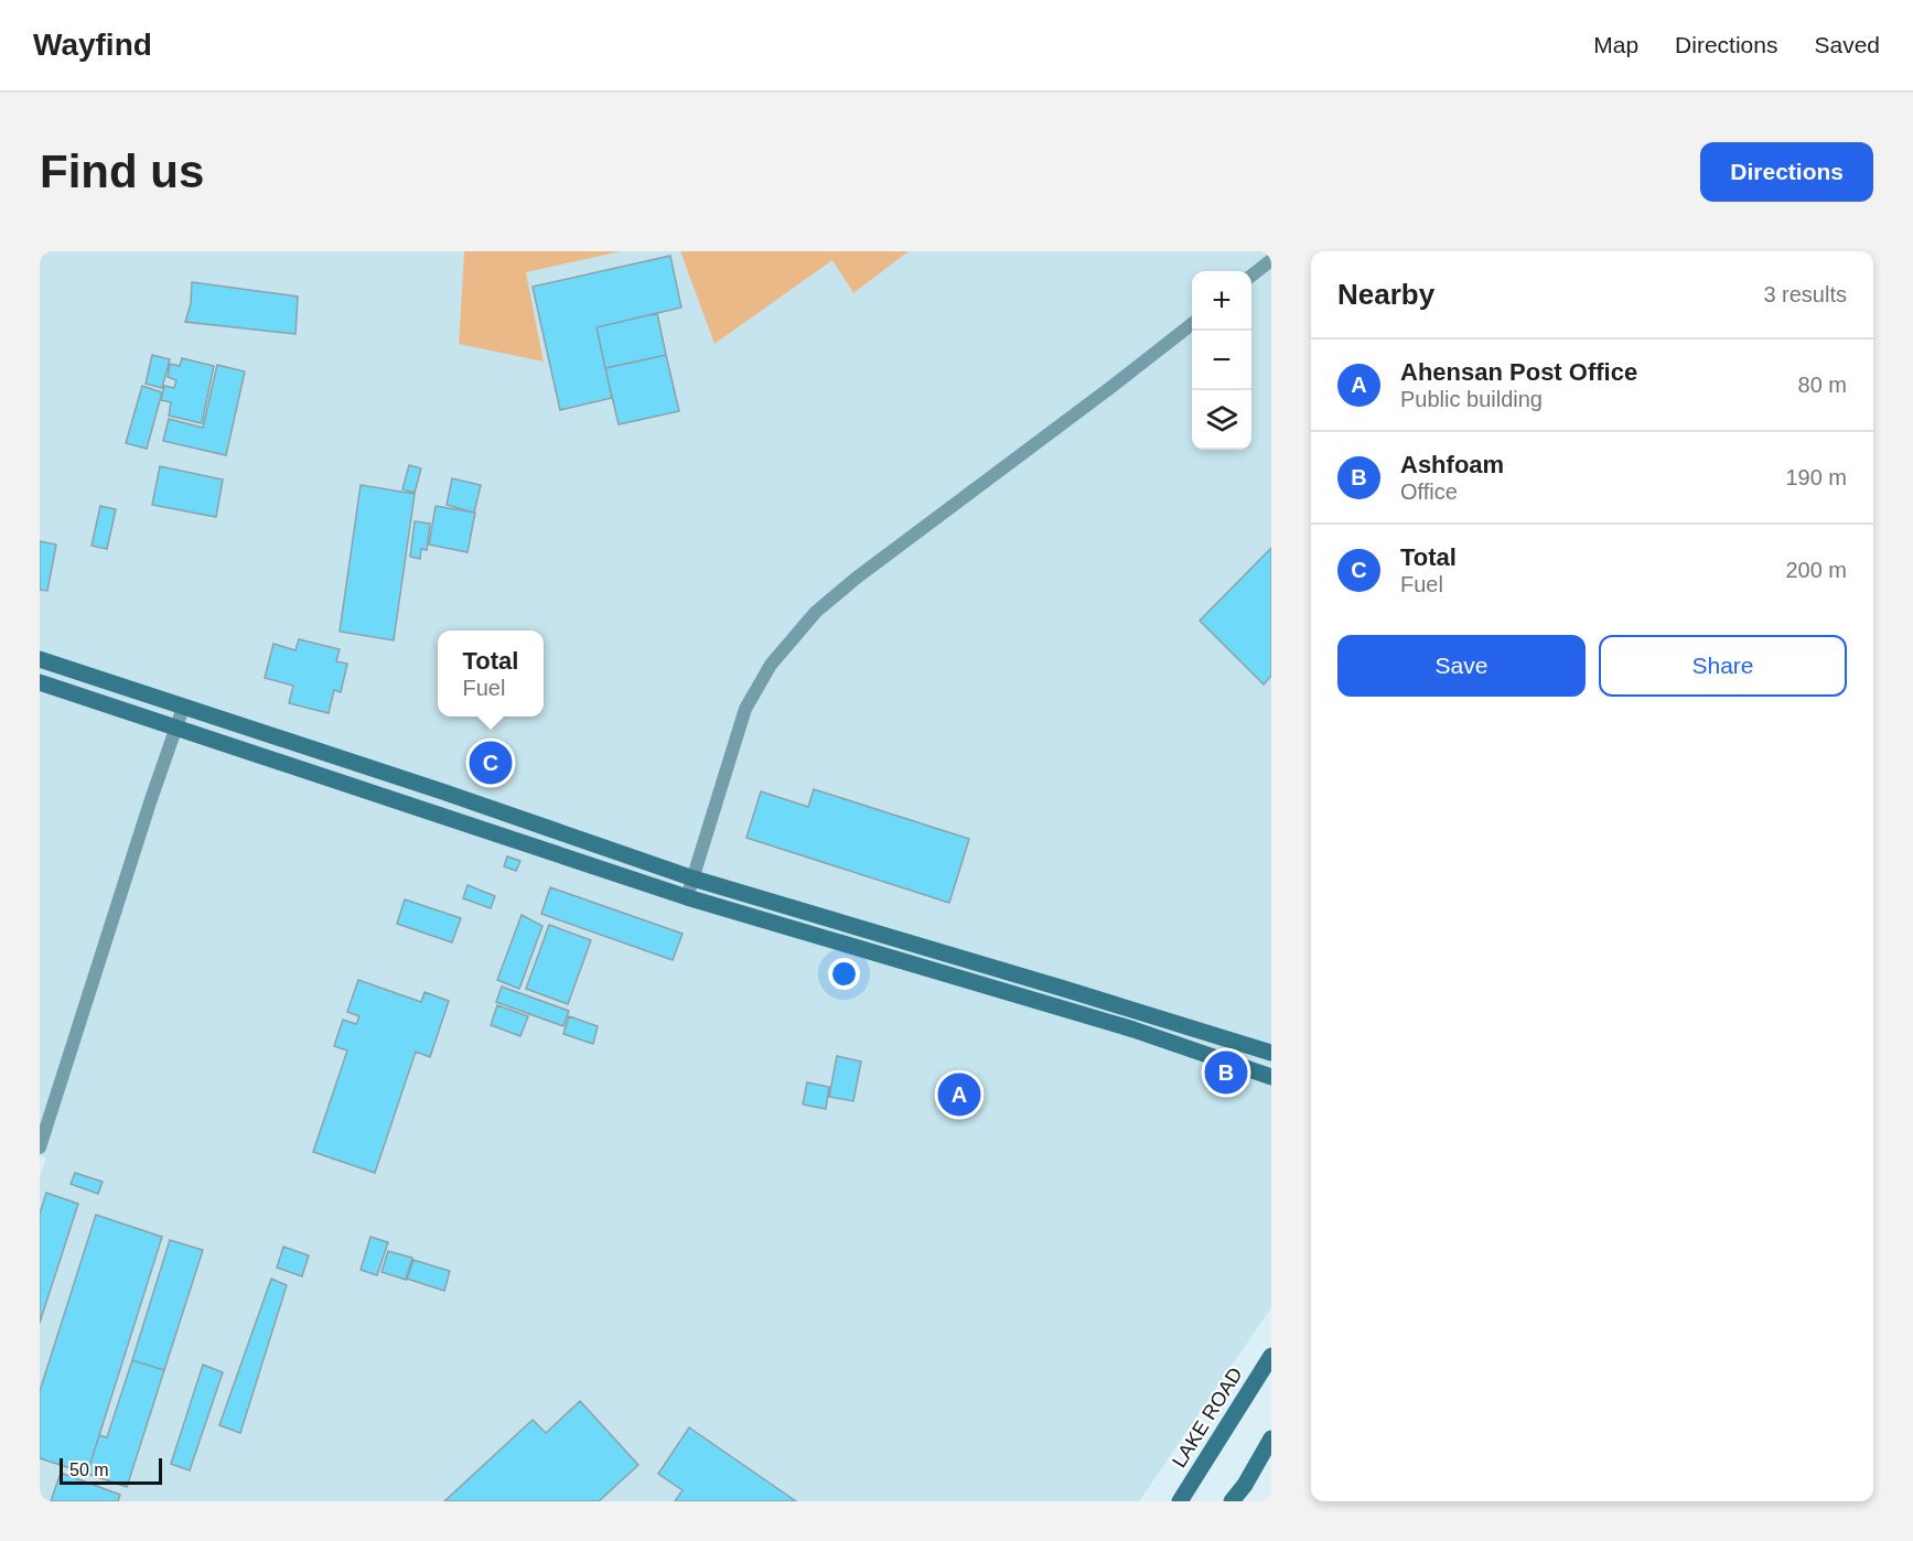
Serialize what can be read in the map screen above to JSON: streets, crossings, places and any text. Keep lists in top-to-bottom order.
{
  "streets": {
    "main road": ["LAKE ROAD"]
  },
  "scale_bar": "50 m",
  "page": {
    "header": "Wayfind",
    "nav": ["Map", "Directions", "Saved"],
    "buttons": [
      "Directions",
      ["Save", "Share"]
    ],
    "title": "Find us",
    "heading": ["Nearby", "3 results"],
    "map_buttons": ["+", "−"],
    "list": [
      {
        "mark": "A",
        "name": "Ahensan Post Office",
        "note": "Public building",
        "value": "80 m"
      },
      {
        "mark": "B",
        "name": "Ashfoam",
        "note": "Office",
        "value": "190 m"
      },
      {
        "mark": "C",
        "name": "Total",
        "note": "Fuel",
        "value": "200 m"
      }
    ],
    "popup": ["Total", "Fuel"],
    "pins": ["C", "B", "A"],
    "scale": "50 m"
  }
}
